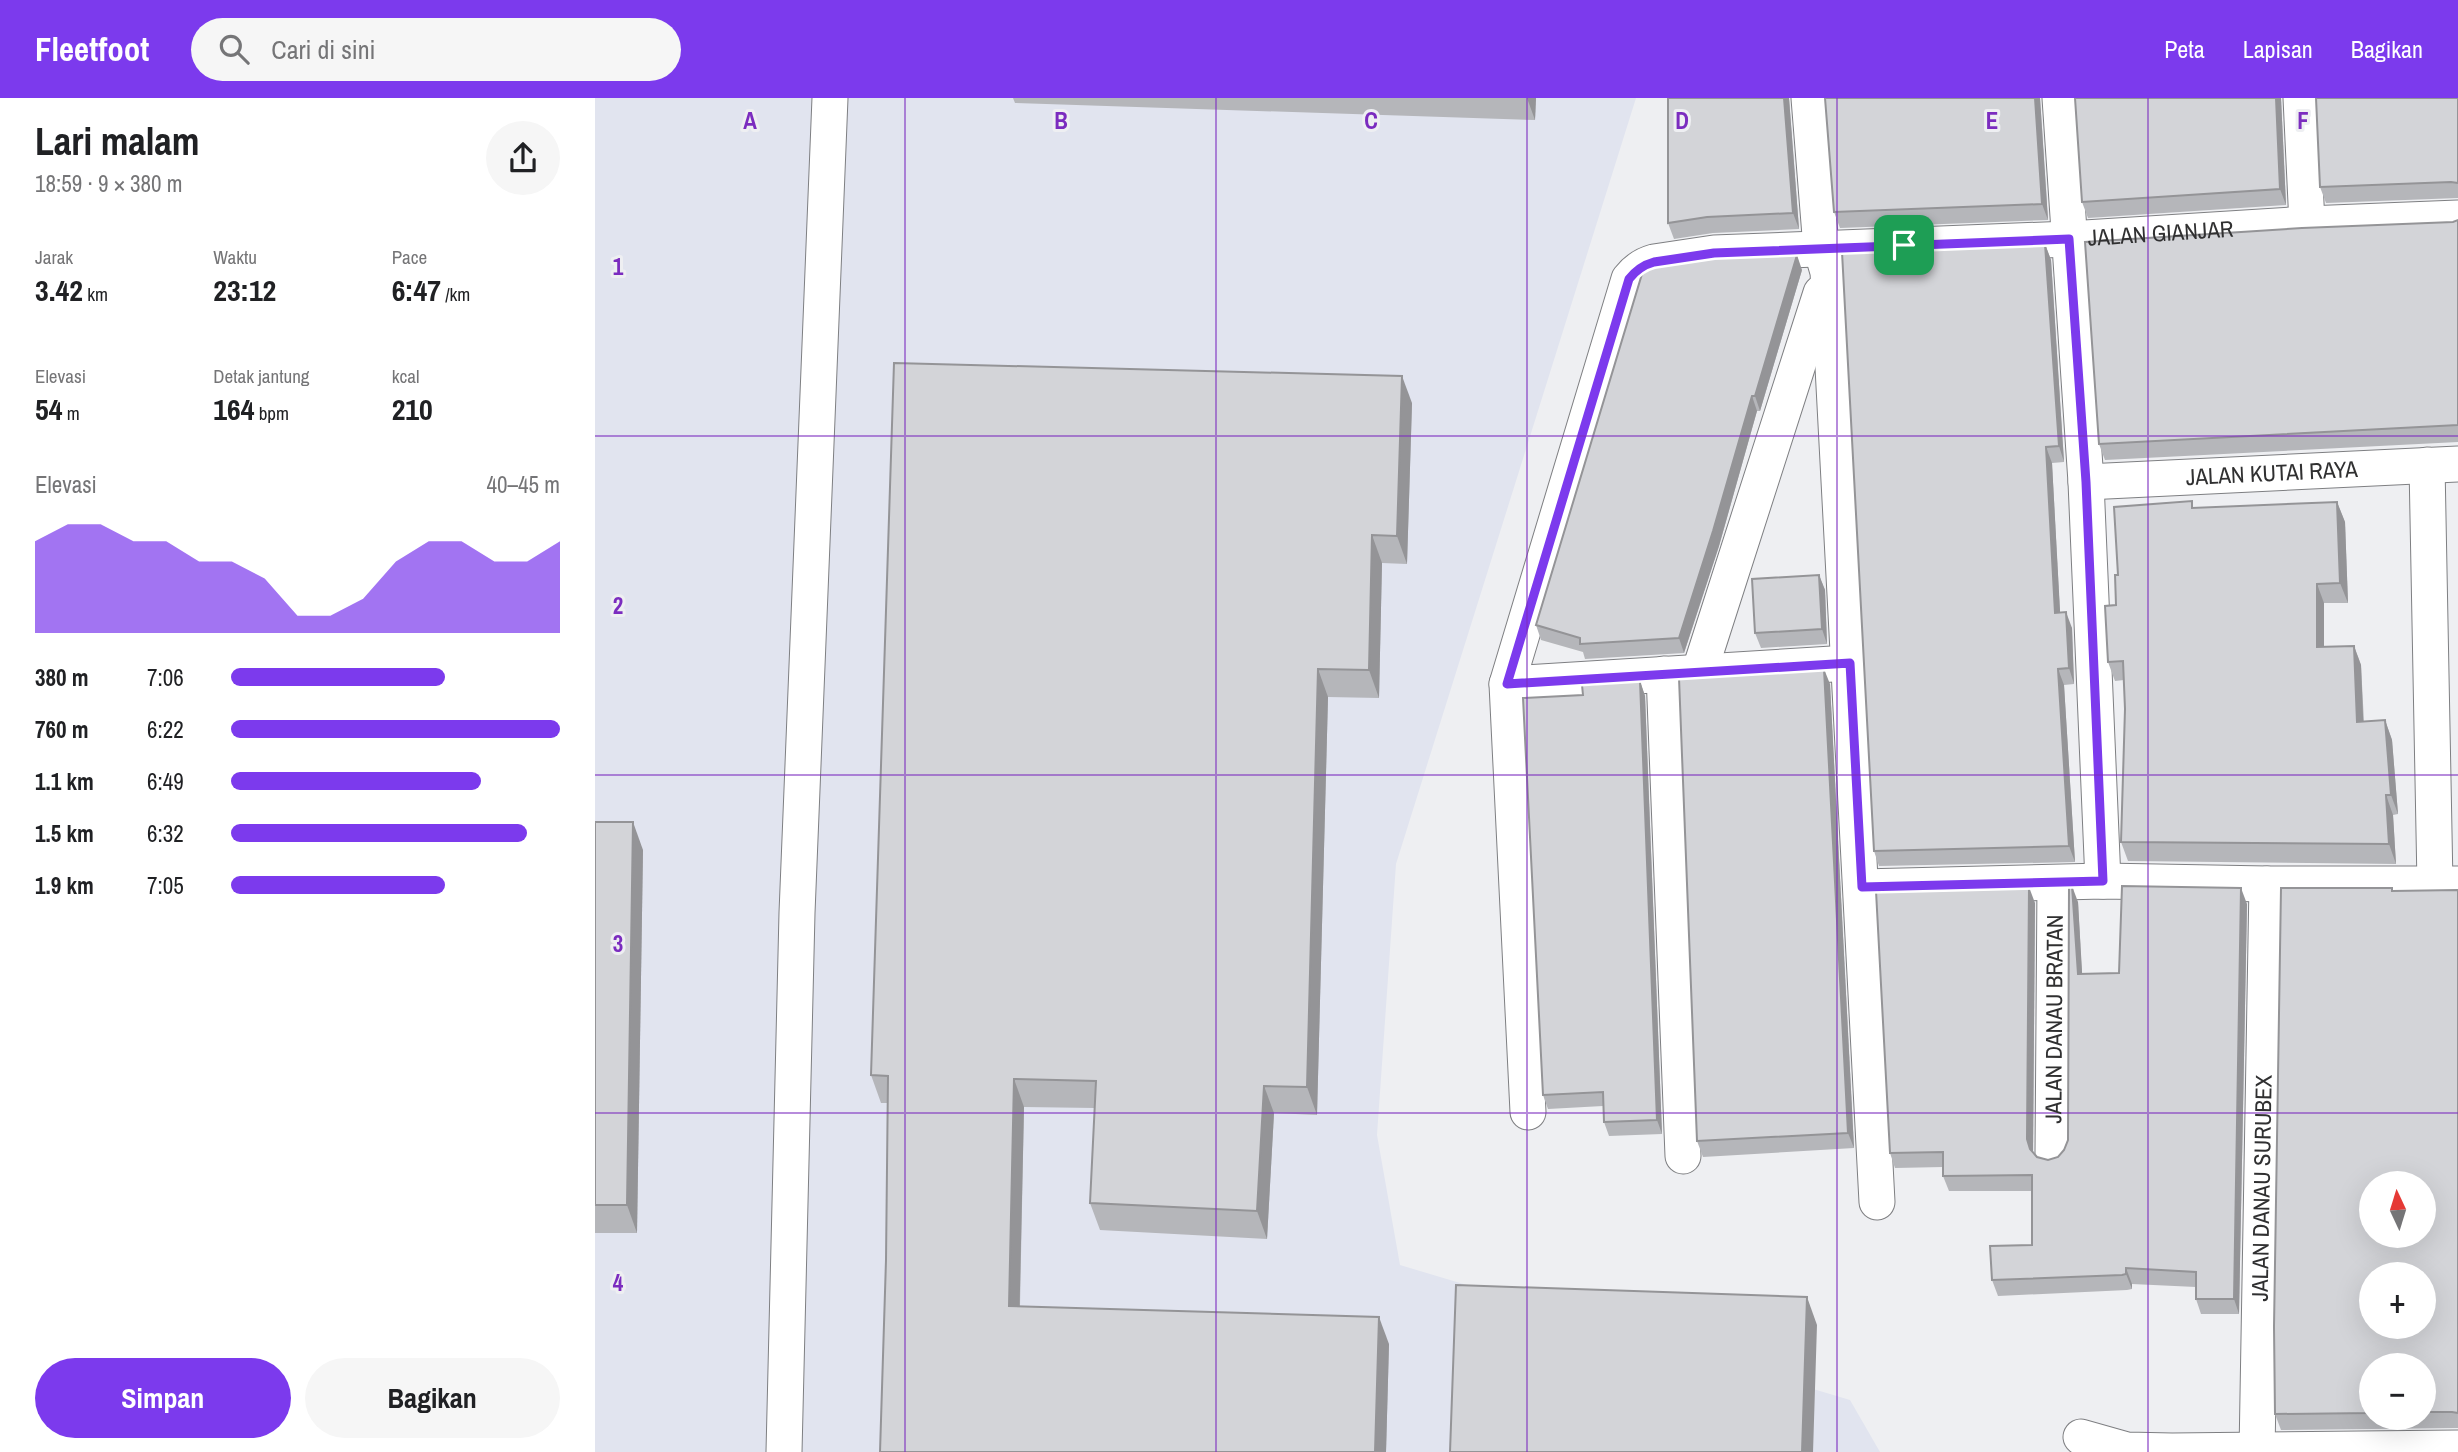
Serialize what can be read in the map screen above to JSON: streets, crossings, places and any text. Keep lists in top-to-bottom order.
{
  "streets": {
    "street": [
      "JALAN GIANJAR",
      "JALAN KUTAI RAYA",
      "JALAN DANAU BRATAN",
      "JALAN DANAU SURUBEX"
    ]
  },
  "north": "top",
  "page": {
    "header": "Fleetfoot",
    "search": "Cari di sini",
    "nav": ["Peta", "Lapisan", "Bagikan"],
    "heading": ["Lari malam", "18:59 · 9 × 380 m"],
    "stats": [
      ["Jarak", "3.42 km"],
      ["Waktu", "23:12"],
      ["Pace", "6:47 /km"],
      ["Elevasi", "54 m"],
      ["Detak jantung", "164 bpm"],
      ["kcal", "210"]
    ],
    "chart": ["Elevasi", "40–45 m"],
    "list": [
      {
        "name": "380 m",
        "note": "7:06"
      },
      {
        "name": "760 m",
        "note": "6:22"
      },
      {
        "name": "1.1 km",
        "note": "6:49"
      },
      {
        "name": "1.5 km",
        "note": "6:32"
      },
      {
        "name": "1.9 km",
        "note": "7:05"
      }
    ],
    "map_buttons": ["+", "−"],
    "buttons": ["Simpan", "Bagikan"]
  },
  "grid": {
    "columns": [
      "A",
      "B",
      "C",
      "D",
      "E",
      "F"
    ],
    "rows": [
      "1",
      "2",
      "3",
      "4"
    ]
  }
}
